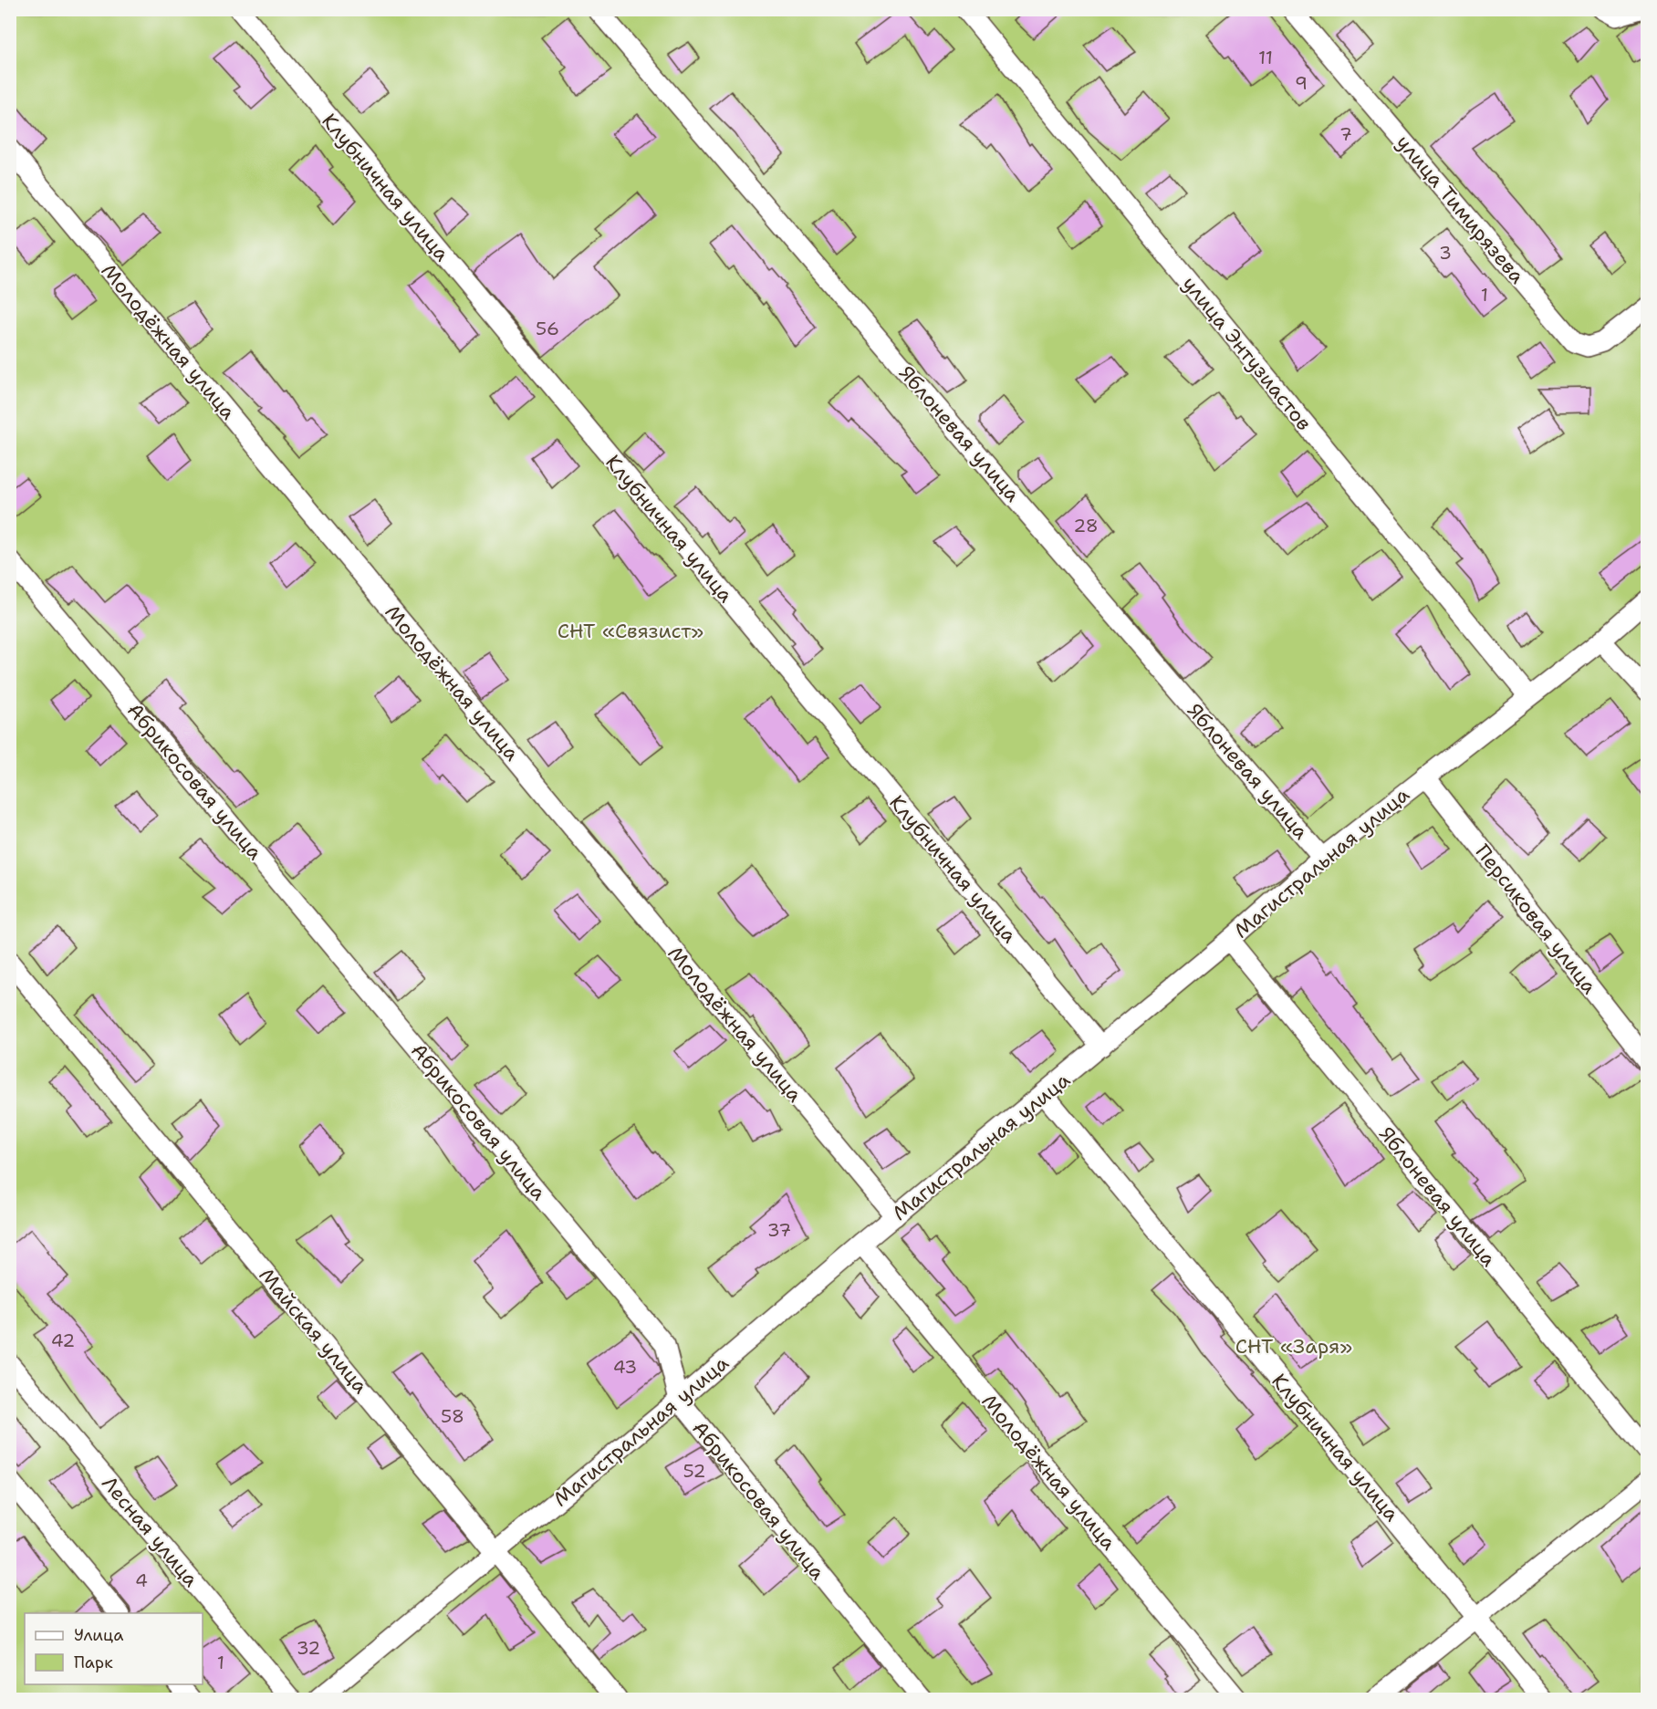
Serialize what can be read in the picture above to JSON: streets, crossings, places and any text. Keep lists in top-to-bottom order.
{
  "streets": {
    "street": [
      "Клубничная улица",
      "улица Тимирязева",
      "Молодёжная улица",
      "улица Энтузиастов",
      "Яблоневая улица",
      "Абрикосовая улица",
      "Магистральная улица",
      "Персиковая улица",
      "Майская улица",
      "Лесная улица"
    ]
  },
  "crossings": [
    ["Клубничная улица", "Магистральная улица"],
    ["Молодёжная улица", "Магистральная улица"],
    ["улица Энтузиастов", "Магистральная улица"],
    ["Яблоневая улица", "Магистральная улица"],
    ["Абрикосовая улица", "Магистральная улица"],
    ["Магистральная улица", "Персиковая улица"],
    ["Магистральная улица", "Майская улица"]
  ],
  "parks": ["СНТ «Связист»", "СНТ «Заря»"],
  "house_numbers": [
    "11",
    "9",
    "7",
    "3",
    "1",
    "56",
    "28",
    "37",
    "42",
    "43",
    "58",
    "52",
    "4",
    "32",
    "1"
  ],
  "legend": ["Улица", "Парк"]
}
